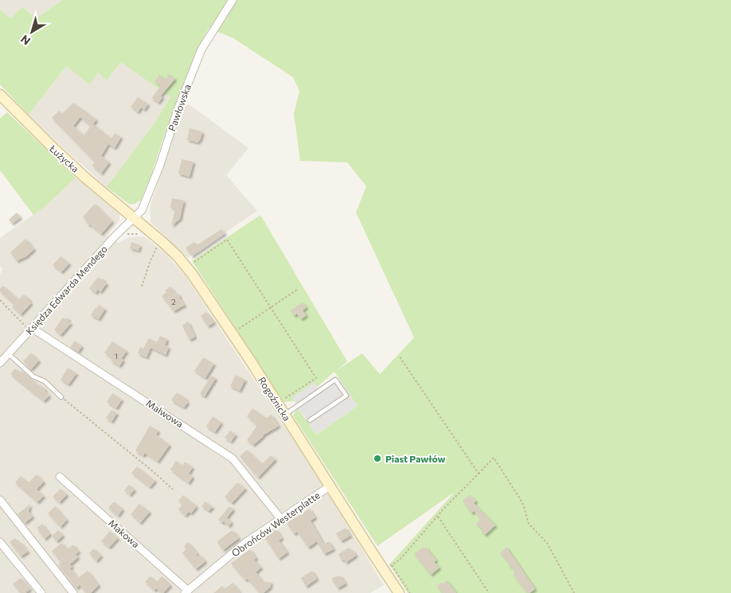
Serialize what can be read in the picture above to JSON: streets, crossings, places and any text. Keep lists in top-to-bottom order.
{
  "streets": {
    "street": [
      "Pawłowska",
      "Łużycka",
      "Księdza Edwarda Mendego",
      "Rogoźnicka",
      "Malwowa",
      "Obrońców Westerplatte",
      "Makowa"
    ]
  },
  "crossings": [
    ["Pawłowska", "Łużycka"],
    ["Pawłowska", "Księdza Edwarda Mendego"],
    ["Pawłowska", "Rogoźnicka"],
    ["Łużycka", "Księdza Edwarda Mendego"],
    ["Łużycka", "Rogoźnicka"],
    ["Księdza Edwarda Mendego", "Rogoźnicka"],
    ["Księdza Edwarda Mendego", "Malwowa"],
    ["Rogoźnicka", "Obrońców Westerplatte"],
    ["Malwowa", "Obrońców Westerplatte"],
    ["Obrońców Westerplatte", "Makowa"]
  ],
  "places": ["Piast Pawłów"],
  "house_numbers": ["2", "1"],
  "north": "bottom left"
}
